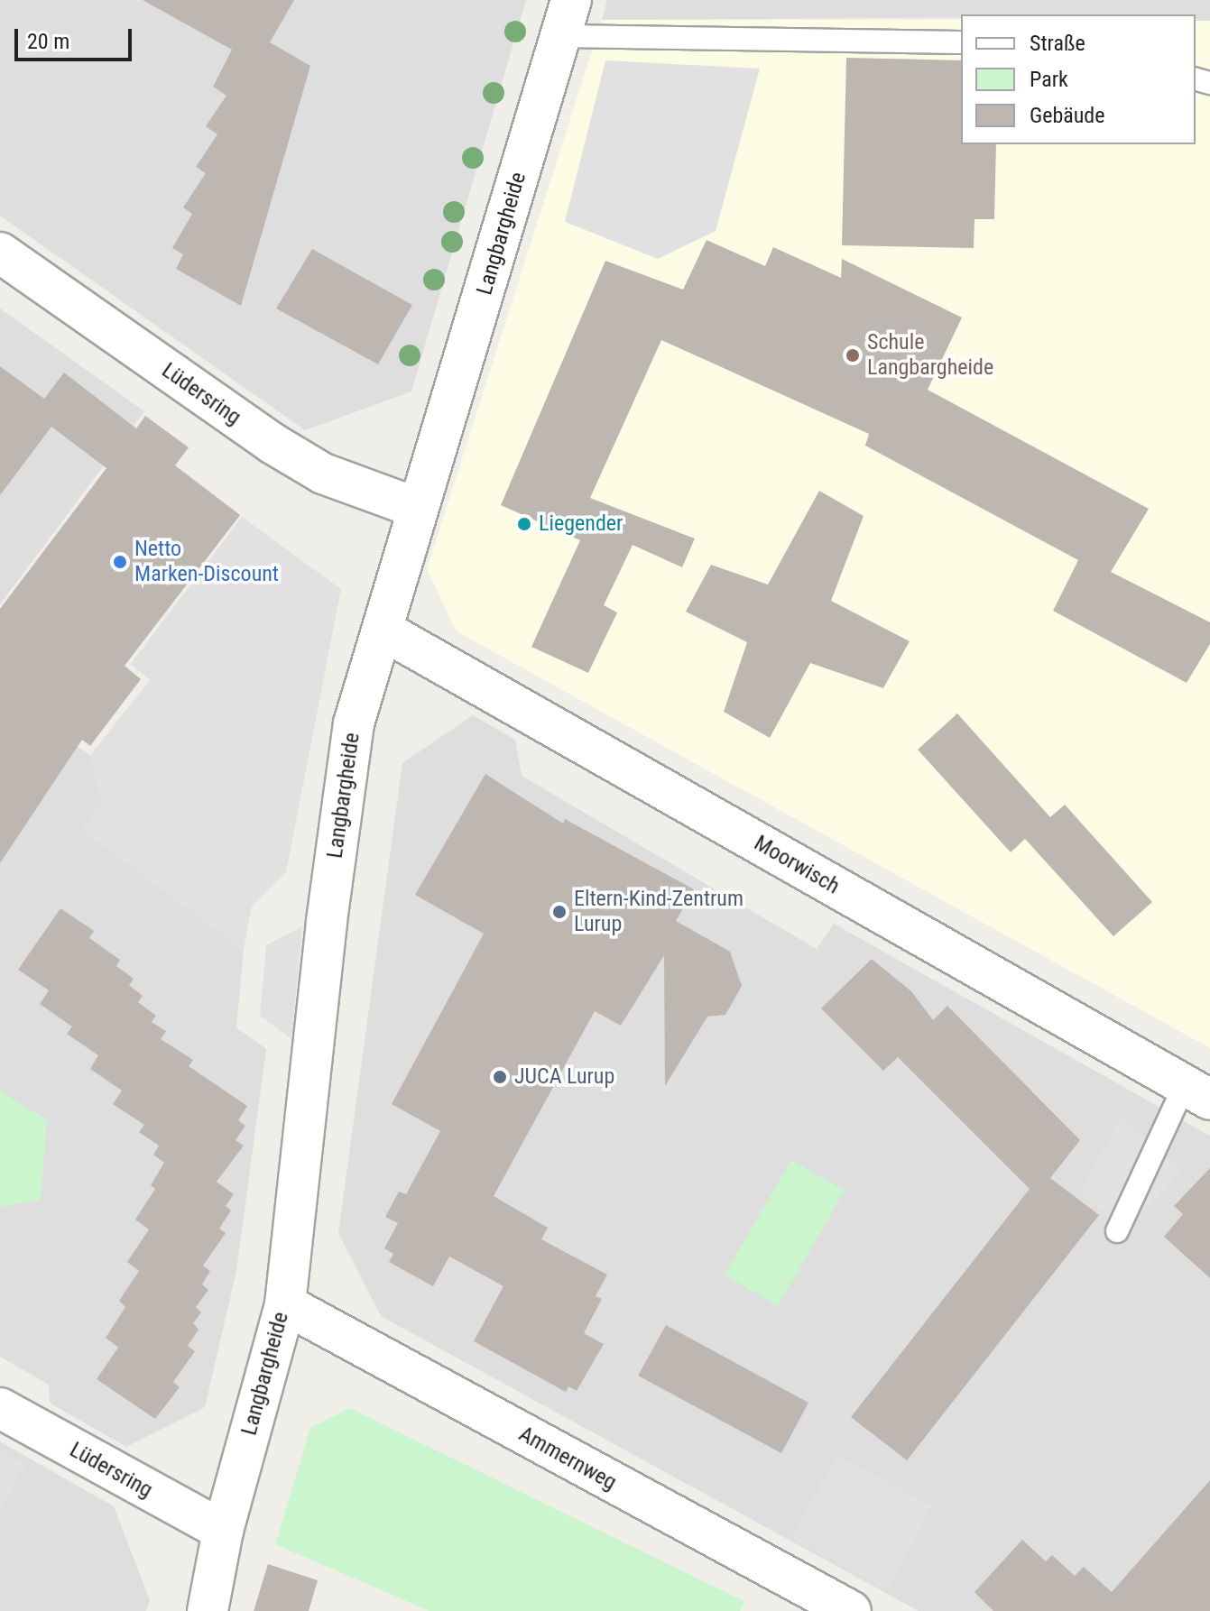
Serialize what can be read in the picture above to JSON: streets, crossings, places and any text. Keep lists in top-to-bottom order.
{
  "streets": {
    "street": [
      "Langbargheide",
      "Lüdersring",
      "Moorwisch",
      "Ammernweg"
    ]
  },
  "crossings": [
    ["Langbargheide", "Lüdersring"],
    ["Langbargheide", "Moorwisch"],
    ["Langbargheide", "Ammernweg"]
  ],
  "places": [
    "Schule Langbargheide",
    "Liegender",
    "Netto Marken-Discount",
    "Eltern-Kind-Zentrum Lurup",
    "JUCA Lurup"
  ],
  "legend": ["Straße", "Park", "Gebäude"],
  "scale_bar": "20 m"
}
